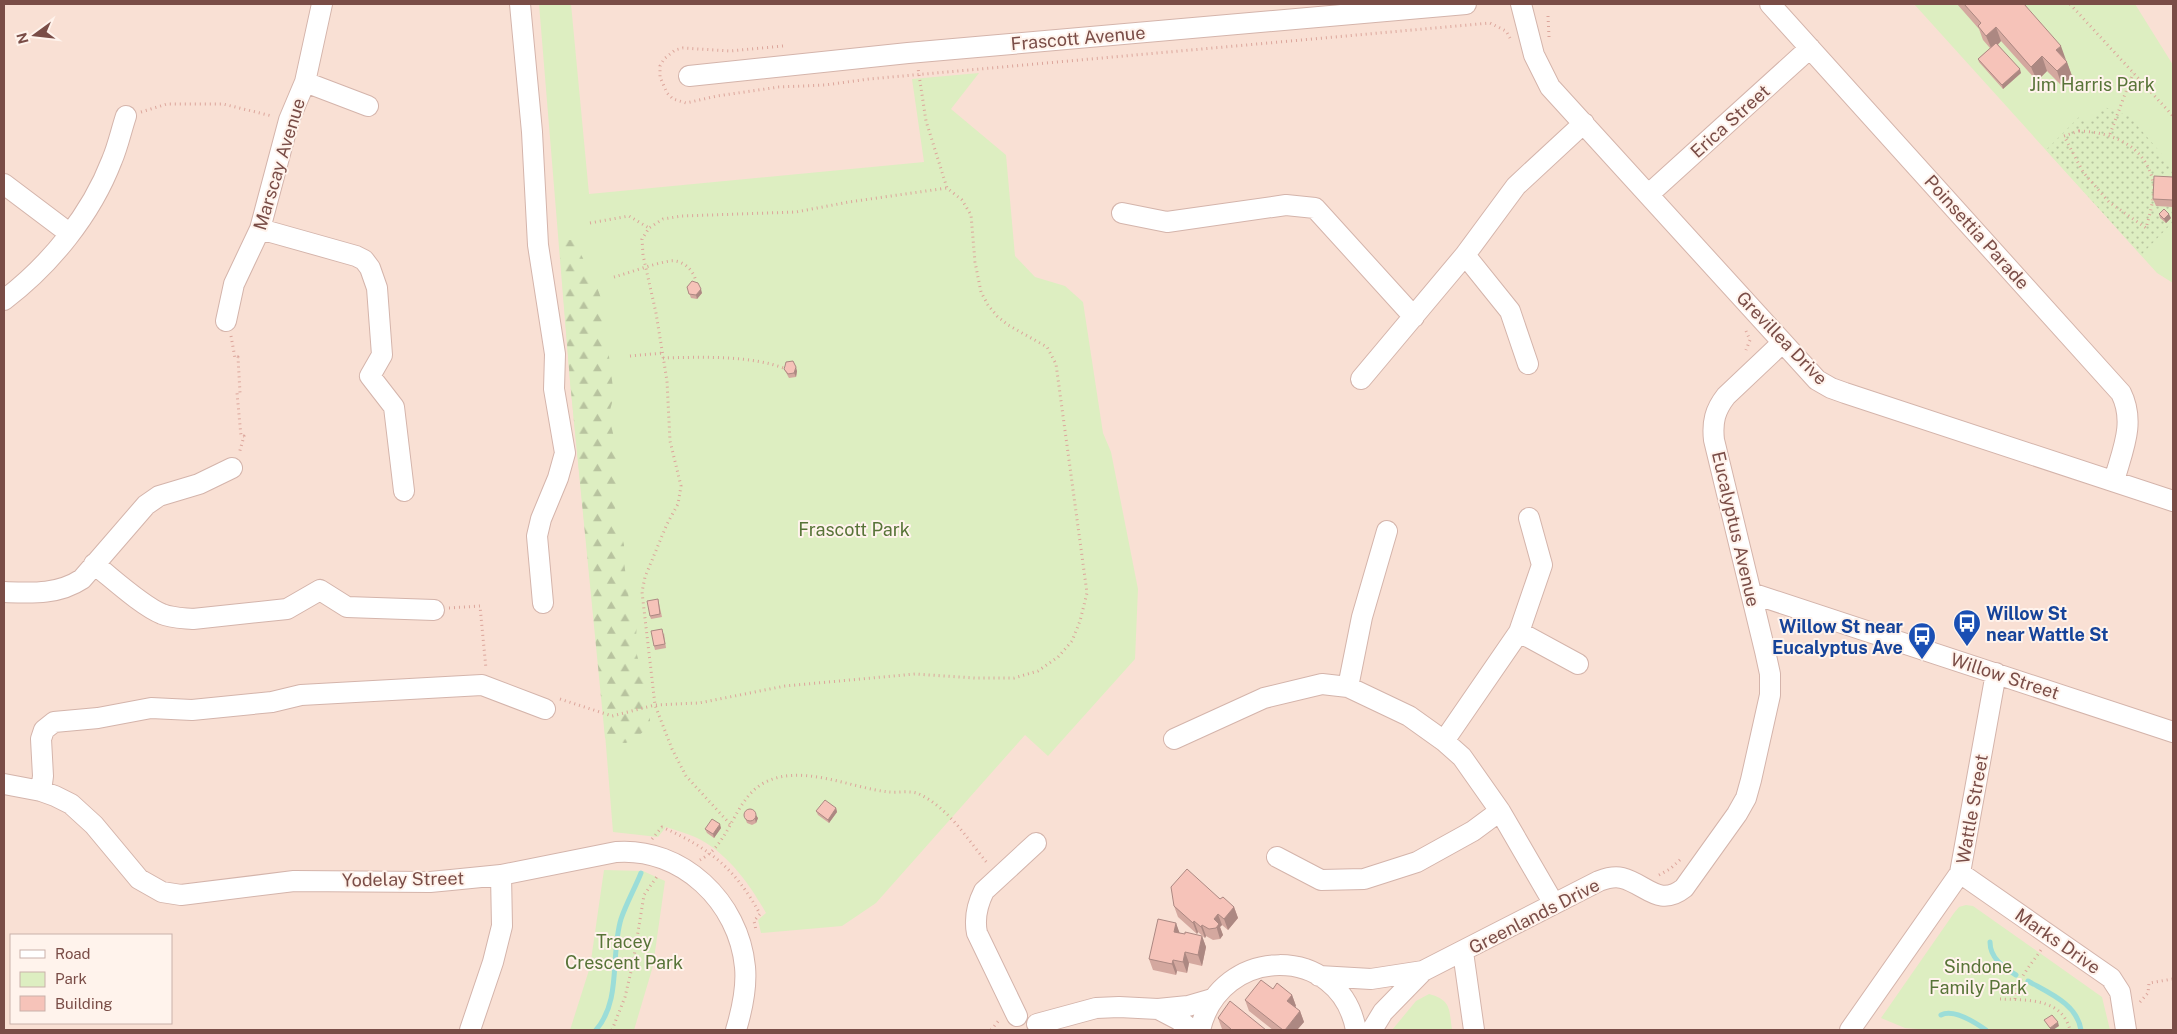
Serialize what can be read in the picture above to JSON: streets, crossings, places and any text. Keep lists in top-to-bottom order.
{
  "streets": {
    "street": [
      "Frascott Avenue",
      "Erica Street",
      "Marscay Avenue",
      "Poinsettia Parade",
      "Grevillea Drive",
      "Eucalyptus Avenue",
      "Willow Street",
      "Wattle Street",
      "Yodelay Street",
      "Greenlands Drive",
      "Marks Drive"
    ]
  },
  "crossings": [
    ["Erica Street", "Poinsettia Parade"],
    ["Erica Street", "Grevillea Drive"],
    ["Poinsettia Parade", "Grevillea Drive"],
    ["Grevillea Drive", "Eucalyptus Avenue"],
    ["Eucalyptus Avenue", "Willow Street"],
    ["Eucalyptus Avenue", "Greenlands Drive"],
    ["Willow Street", "Wattle Street"],
    ["Wattle Street", "Marks Drive"]
  ],
  "parks": [
    "Jim Harris Park",
    "Frascott Park",
    "Tracey Crescent Park",
    "Sindone Family Park"
  ],
  "places": {
    "bus stop": ["Willow St near Wattle St", "Willow St near Eucalyptus Ave"]
  },
  "legend": ["Road", "Park", "Building"],
  "north": "left"
}
